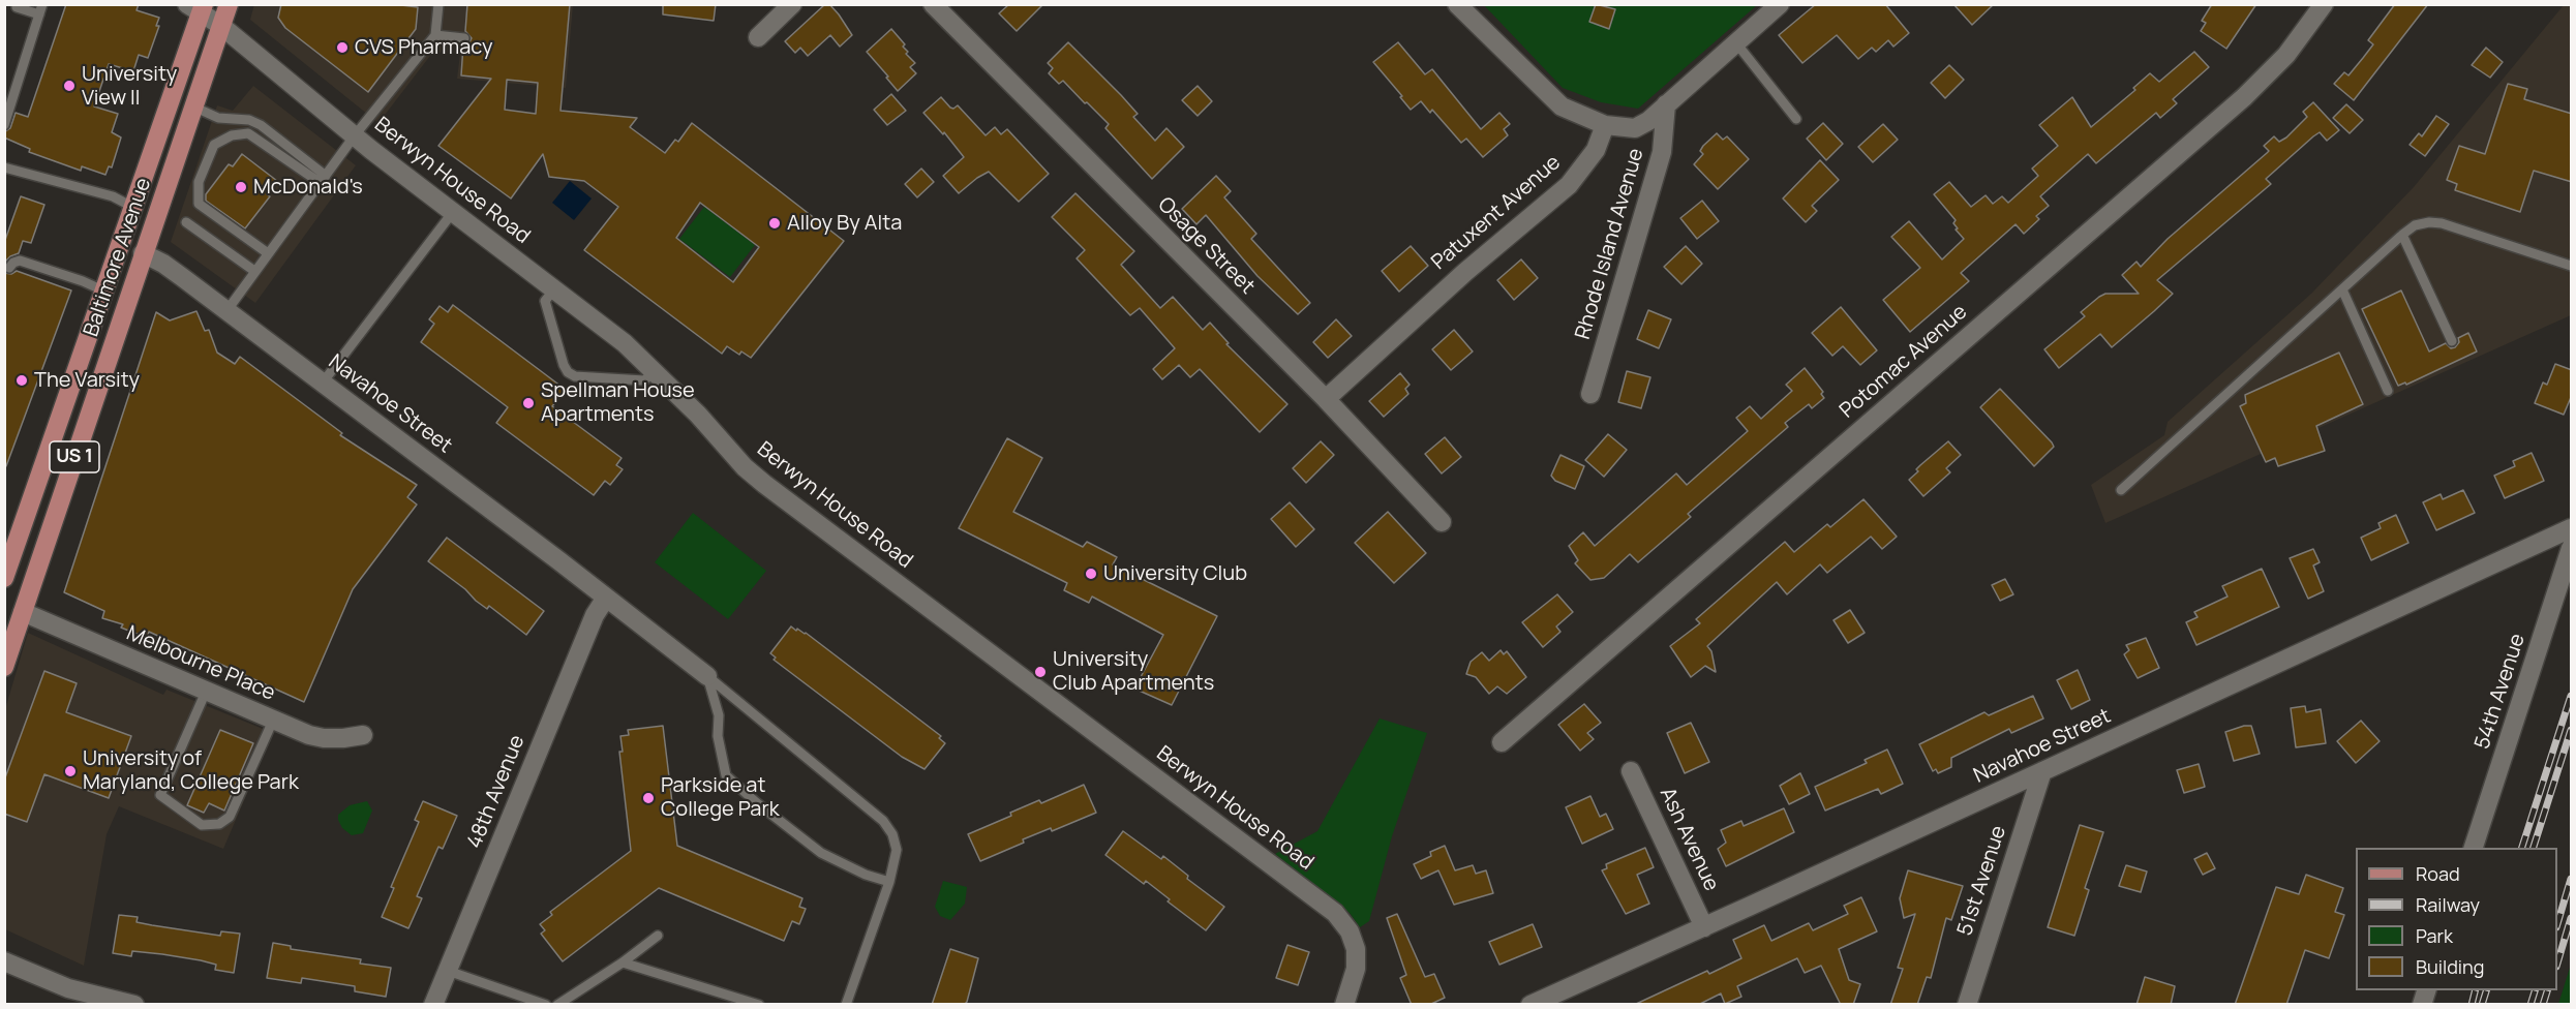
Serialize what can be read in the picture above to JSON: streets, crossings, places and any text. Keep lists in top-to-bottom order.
{
  "streets": {
    "main road": ["Baltimore Avenue", "US 1"],
    "street": [
      "Berwyn House Road",
      "Patuxent Avenue",
      "Rhode Island Avenue",
      "Osage Street",
      "Potomac Avenue",
      "Navahoe Street",
      "Melbourne Place",
      "54th Avenue",
      "48th Avenue",
      "Ash Avenue",
      "51st Avenue"
    ]
  },
  "crossings": [
    ["Berwyn House Road", "Baltimore Avenue"],
    ["Patuxent Avenue", "Osage Street"],
    ["Baltimore Avenue", "Navahoe Street"],
    ["Baltimore Avenue", "Melbourne Place"],
    ["Navahoe Street", "48th Avenue"],
    ["Navahoe Street", "Ash Avenue"],
    ["Navahoe Street", "51st Avenue"]
  ],
  "places": [
    "CVS Pharmacy",
    "University View II",
    "McDonald's",
    "Alloy By Alta",
    "The Varsity",
    "Spellman House Apartments",
    "University Club",
    "University Club Apartments",
    "University of Maryland, College Park",
    "Parkside at College Park"
  ],
  "legend": [
    "Road",
    "Railway",
    "Park",
    "Building"
  ]
}
